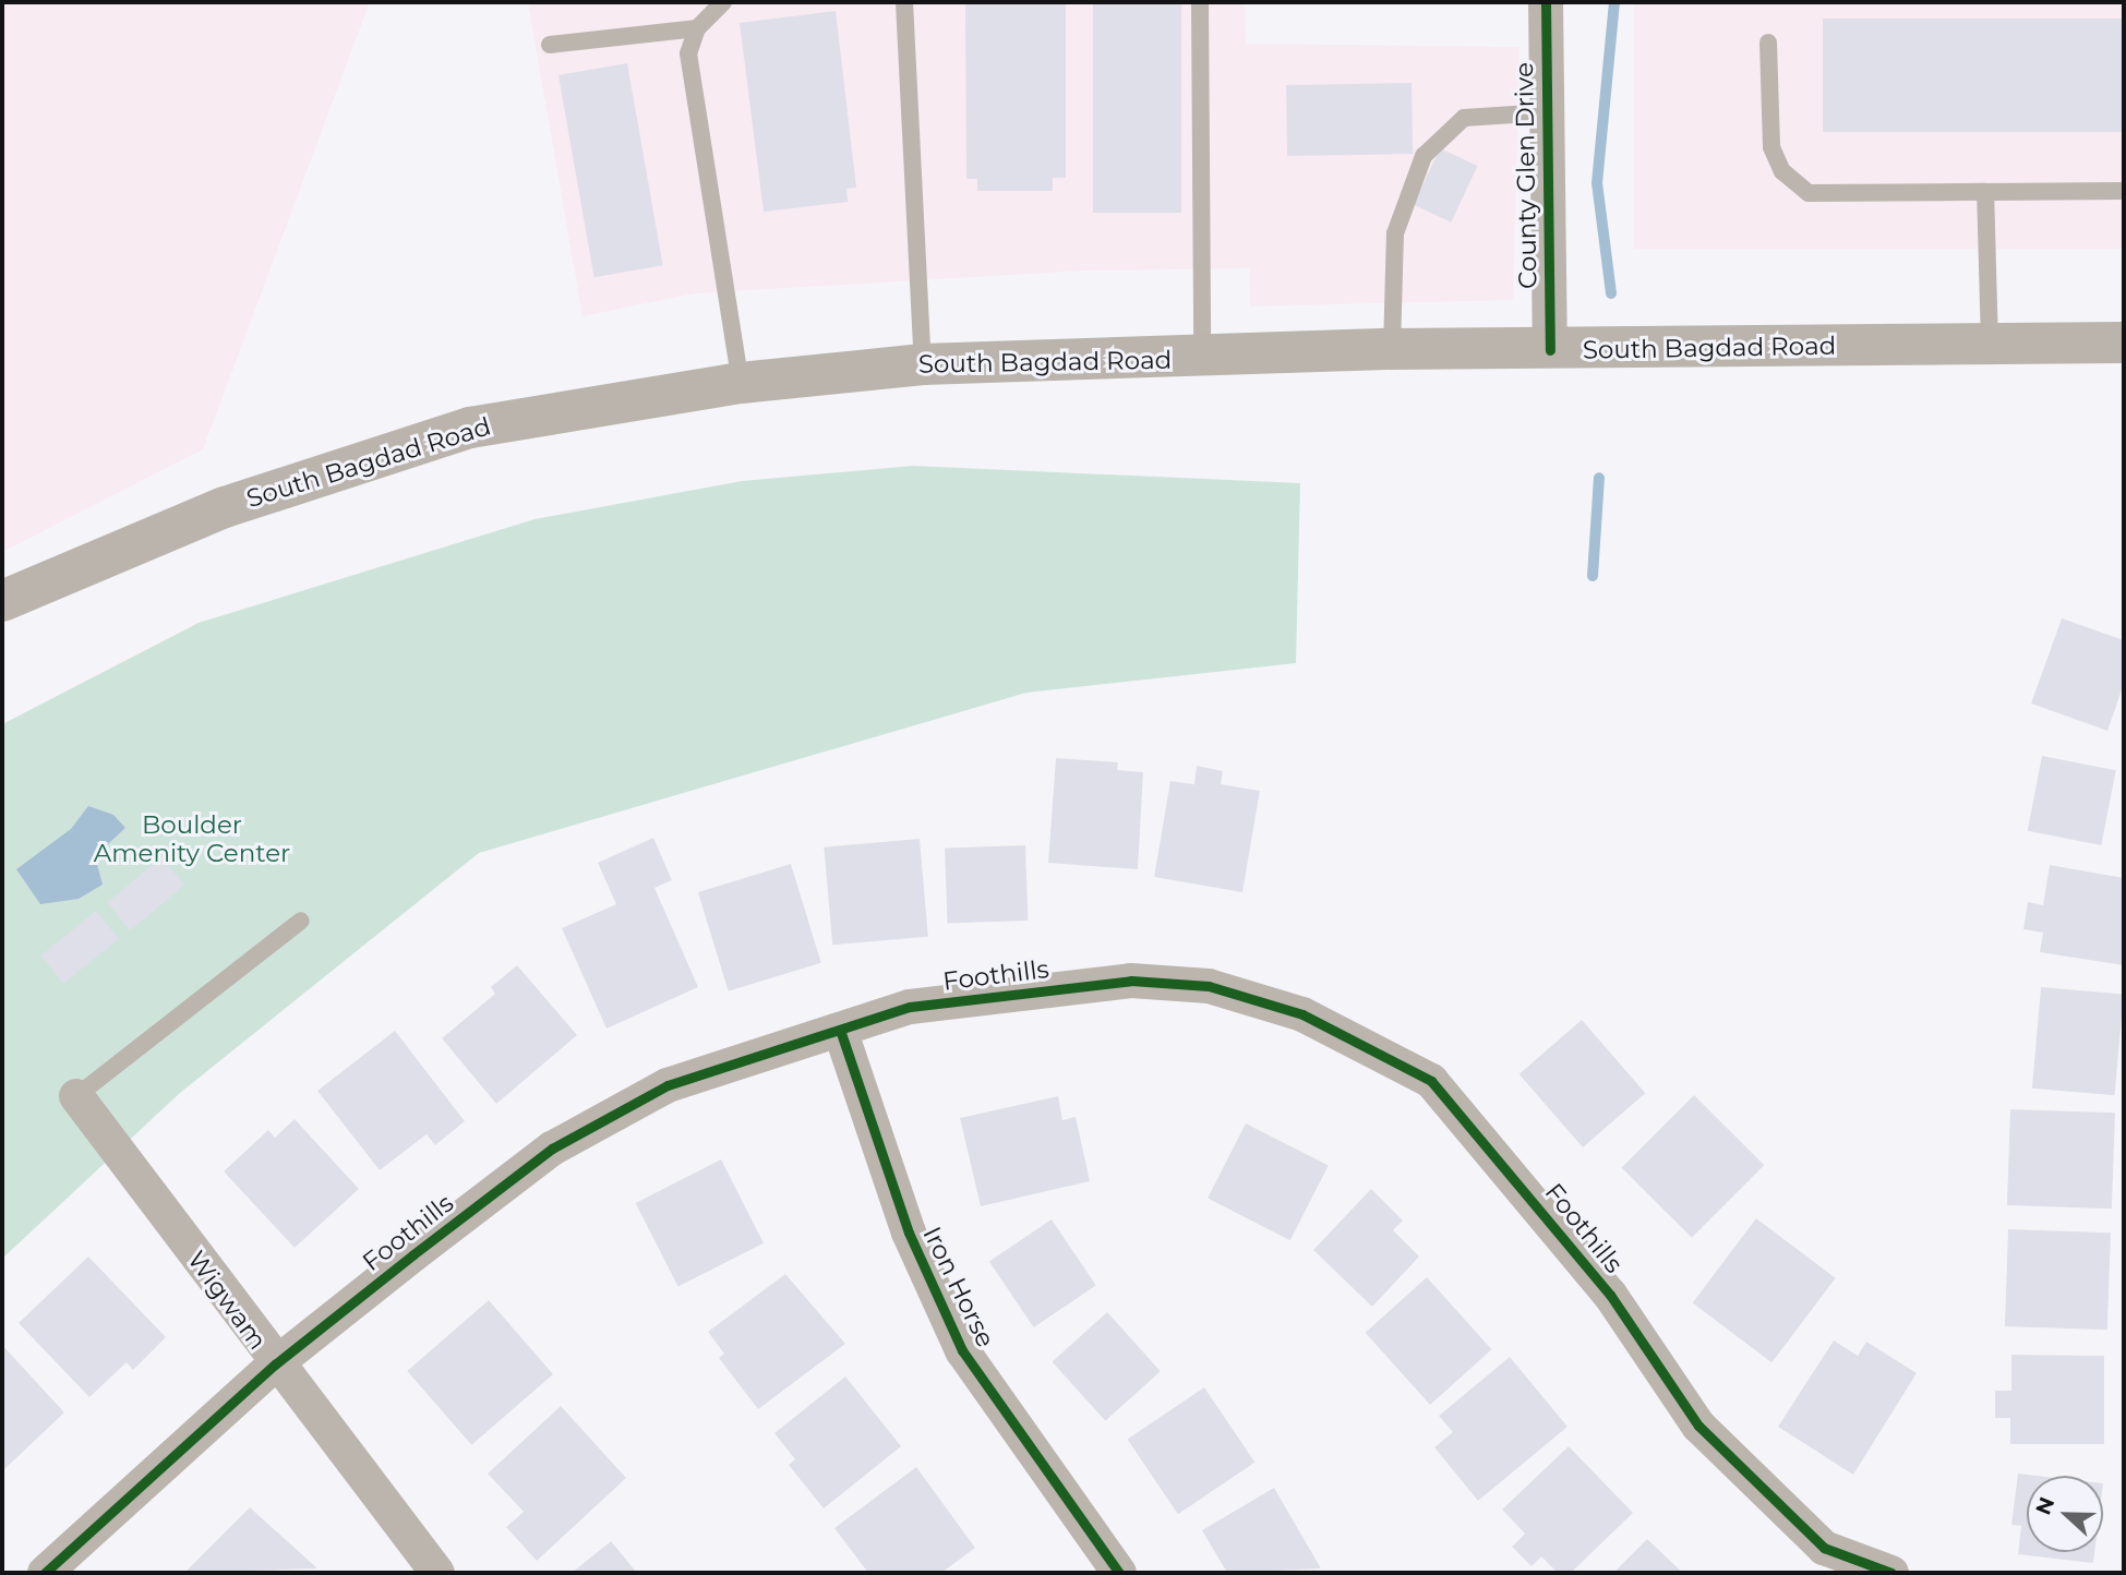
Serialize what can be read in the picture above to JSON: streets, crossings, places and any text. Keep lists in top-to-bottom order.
{
  "streets": {
    "main road": ["South Bagdad Road"],
    "street": [
      "County Glen Drive",
      "Foothills",
      "Iron Horse",
      "Wigwam"
    ]
  },
  "crossings": [
    ["County Glen Drive", "South Bagdad Road"],
    ["Foothills", "Iron Horse"],
    ["Foothills", "Wigwam"]
  ],
  "parks": ["Boulder Amenity Center"],
  "north": "left"
}
